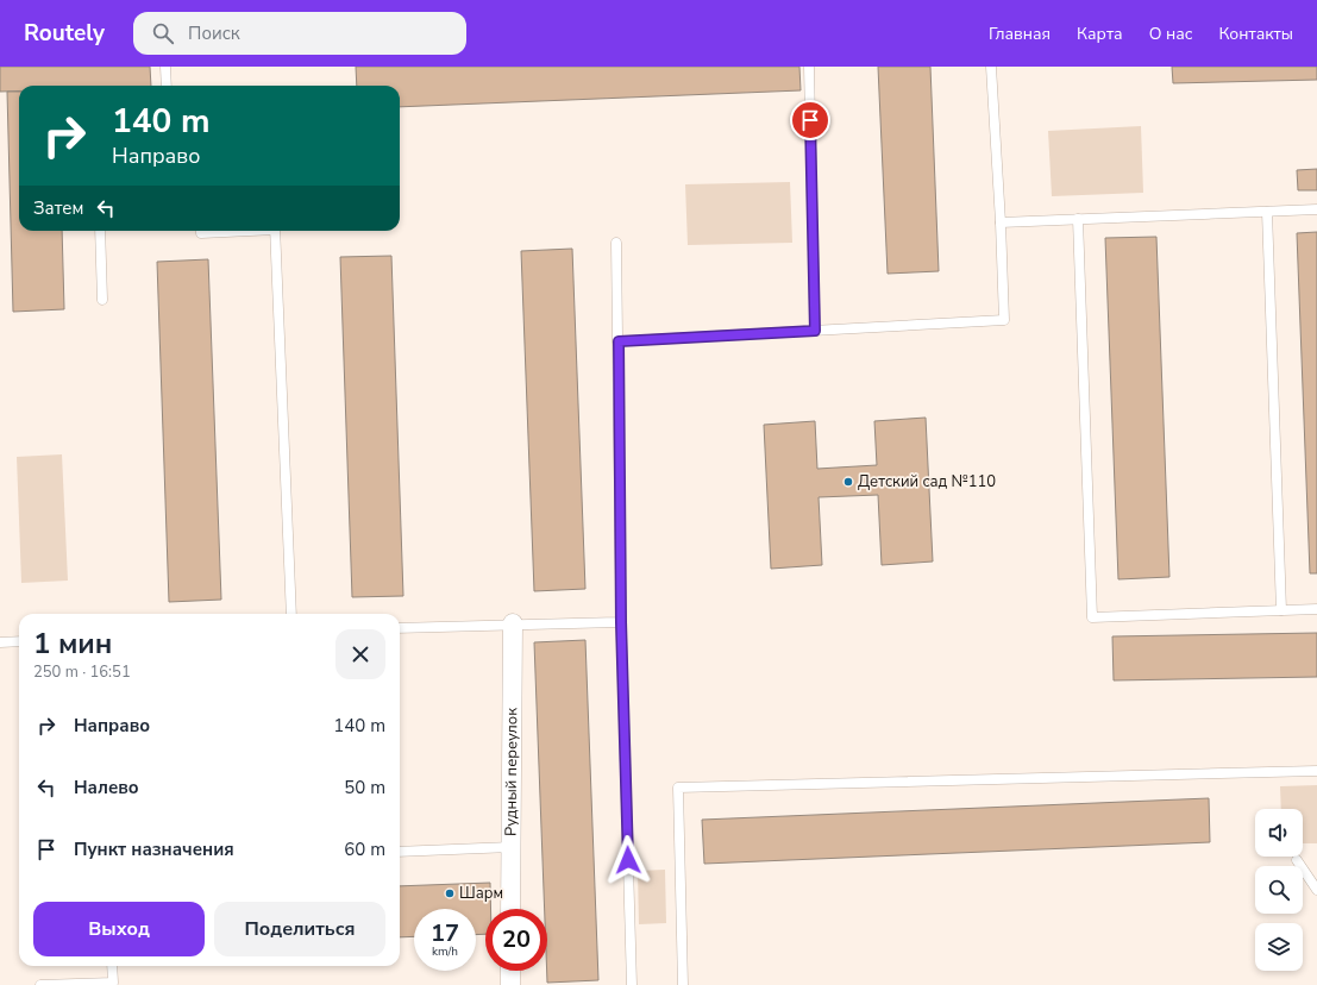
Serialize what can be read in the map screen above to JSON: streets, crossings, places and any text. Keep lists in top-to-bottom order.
{
  "streets": {
    "street": ["Рудный переулок"]
  },
  "places": ["Детский сад №110", "Шарм"],
  "page": {
    "header": "Routely",
    "search": "Поиск",
    "nav": [
      "Главная",
      "Карта",
      "О нас",
      "Контакты"
    ],
    "turn": ["140 m", "Направо"],
    "then": "Затем",
    "heading": ["1 мин", "250 m · 16:51"],
    "list": [
      {
        "name": "Направо",
        "value": "140 m"
      },
      {
        "name": "Налево",
        "value": "50 m"
      },
      {
        "name": "Пункт назначения",
        "value": "60 m"
      }
    ],
    "buttons": ["Выход", "Поделиться"],
    "speed": "17 km/h",
    "limit": "20"
  }
}
